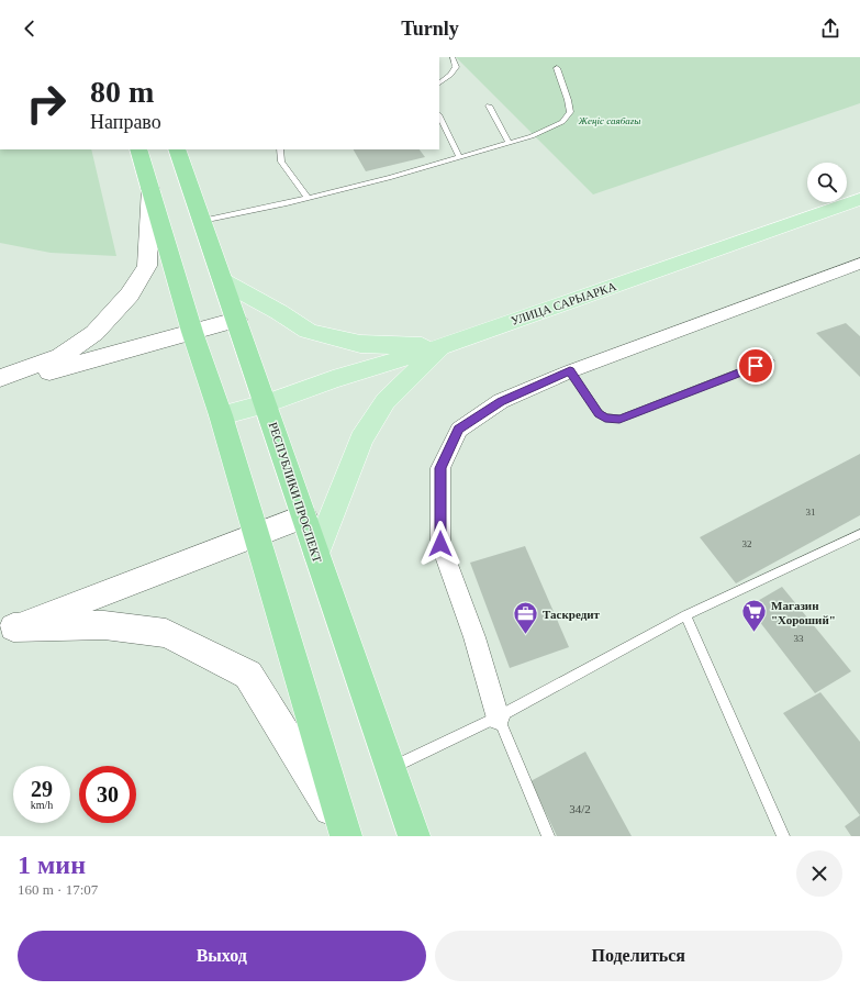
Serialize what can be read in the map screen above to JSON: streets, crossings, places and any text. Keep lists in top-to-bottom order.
{
  "streets": {
    "highway": ["РЕСПУБЛИКИ ПРОСПЕКТ"],
    "main road": ["УЛИЦА САРЫАРКА"]
  },
  "crossings": [
    ["УЛИЦА САРЫАРКА", "РЕСПУБЛИКИ ПРОСПЕКТ"]
  ],
  "parks": ["Жеңіс саябағы"],
  "places": {
    "supermarket": ["Магазин \"Хороший\""],
    "office": ["Таскредит"]
  },
  "house_numbers": [
    "31",
    "32",
    "33",
    "34/2"
  ],
  "page": {
    "header": "Turnly",
    "turn": ["80 m", "Направо"],
    "speed": "29 km/h",
    "limit": "30",
    "heading": ["1 мин", "160 m · 17:07"],
    "buttons": ["Выход", "Поделиться"]
  }
}
